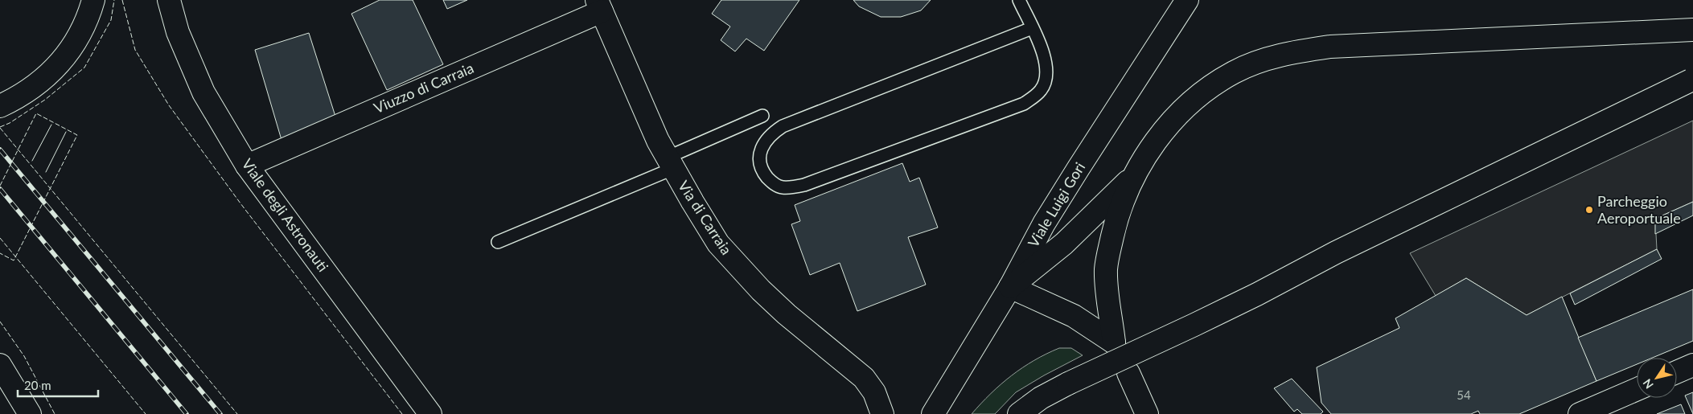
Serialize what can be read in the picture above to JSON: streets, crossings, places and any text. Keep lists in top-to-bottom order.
{
  "streets": {
    "main road": [
      "Viuzzo di Carraia",
      "Viale Luigi Gori",
      "Viale degli Astronauti",
      "Via di Carraia"
    ]
  },
  "crossings": [
    ["Viuzzo di Carraia", "Viale degli Astronauti"],
    ["Viuzzo di Carraia", "Via di Carraia"]
  ],
  "places": ["Parcheggio Aeroportuale"],
  "house_numbers": ["54"],
  "scale_bar": "20 m",
  "north": "bottom left"
}
